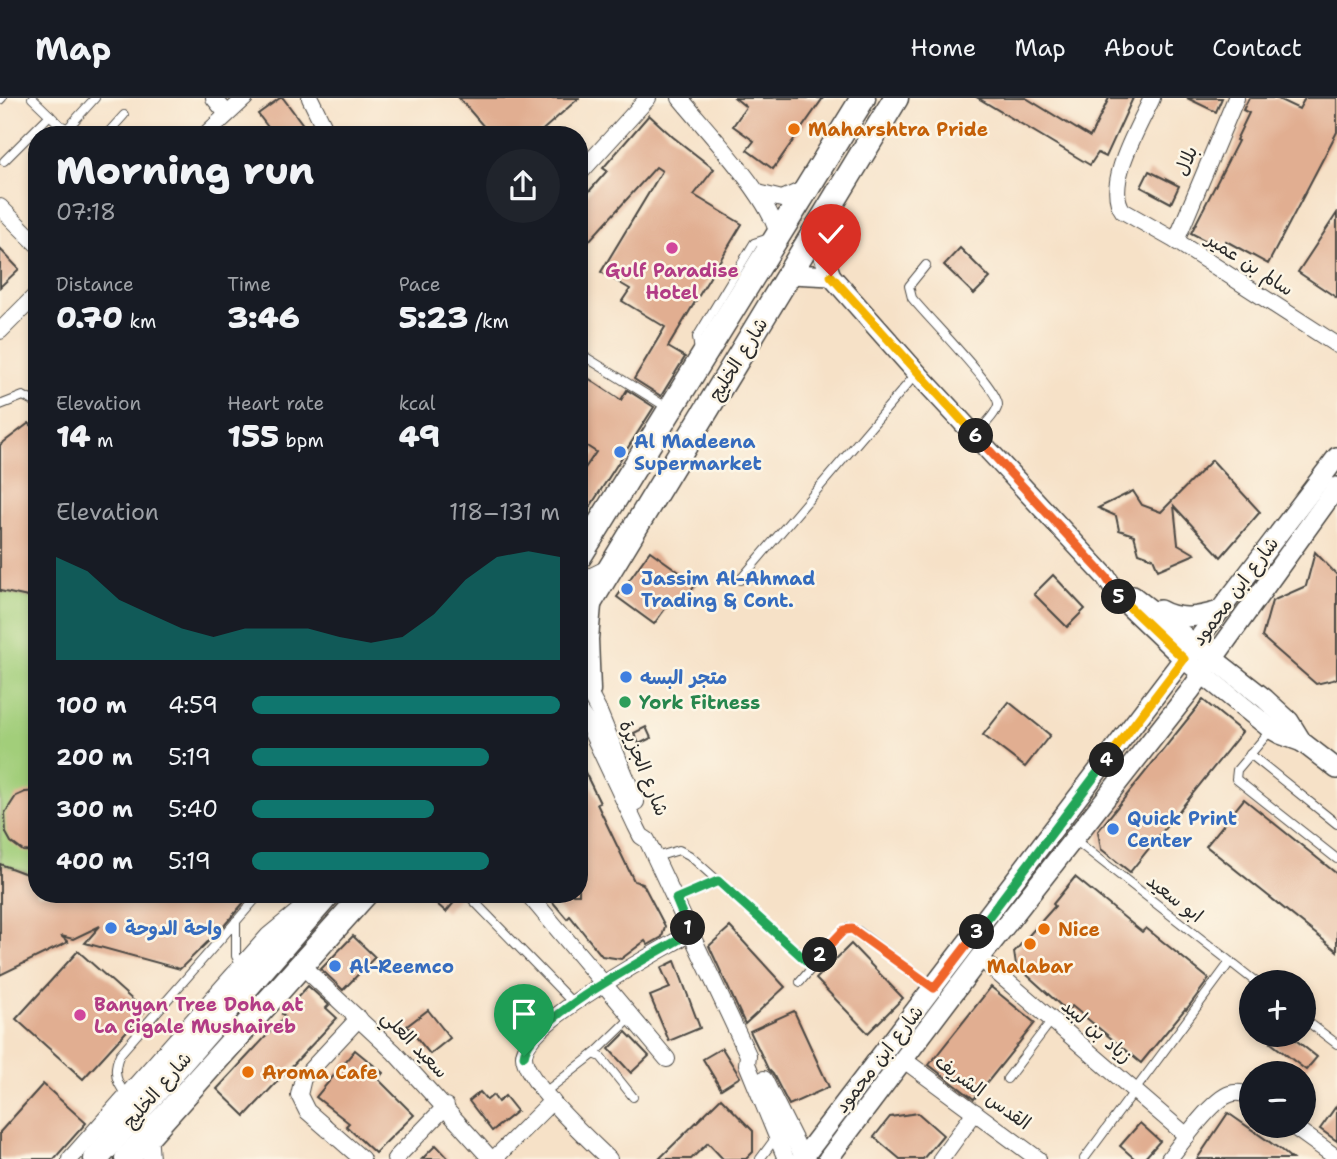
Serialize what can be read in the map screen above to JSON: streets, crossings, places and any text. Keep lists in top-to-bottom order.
{
  "streets": {
    "main road": ["شارع الخليج"],
    "street": [
      "بلال",
      "سالم بن عمير",
      "شارع ابن محمود",
      "شارع الجزيرة",
      "زياد بن لبيد",
      "سعيد العلي",
      "القدس الشريف"
    ],
    "lane": ["ابو سعيد"]
  },
  "crossings": [
    ["بلال", "سالم بن عمير"],
    ["شارع الخليج", "سعيد العلي"],
    ["شارع ابن محمود", "شارع الجزيرة"],
    ["شارع ابن محمود", "ابو سعيد"],
    ["شارع ابن محمود", "زياد بن لبيد"],
    ["شارع ابن محمود", "القدس الشريف"]
  ],
  "places": [
    "Maharshtra Pride",
    "Gulf Paradise Hotel",
    "Al Madeena Supermarket",
    "Jassim Al-Ahmad Trading & Cont.",
    "متجر البسه",
    "York Fitness",
    "Quick Print Center",
    "واحة الدوحة",
    "Nice",
    "Malabar",
    "Al-Reemco",
    "Banyan Tree Doha at La Cigale Mushaireb",
    "Aroma Cafe"
  ],
  "page": {
    "header": "Map",
    "nav": [
      "Home",
      "Map",
      "About",
      "Contact"
    ],
    "heading": ["Morning run", "07:18"],
    "stats": [
      ["Distance", "0.70 km"],
      ["Time", "3:46"],
      ["Pace", "5:23 /km"],
      ["Elevation", "14 m"],
      ["Heart rate", "155 bpm"],
      ["kcal", "49"]
    ],
    "pins": [
      "6",
      "5",
      "4",
      "1",
      "3",
      "2"
    ],
    "chart": ["Elevation", "118–131 m"],
    "list": [
      {
        "name": "100 m",
        "note": "4:59"
      },
      {
        "name": "200 m",
        "note": "5:19"
      },
      {
        "name": "300 m",
        "note": "5:40"
      },
      {
        "name": "400 m",
        "note": "5:19"
      }
    ],
    "map_buttons": ["+", "−"]
  }
}
